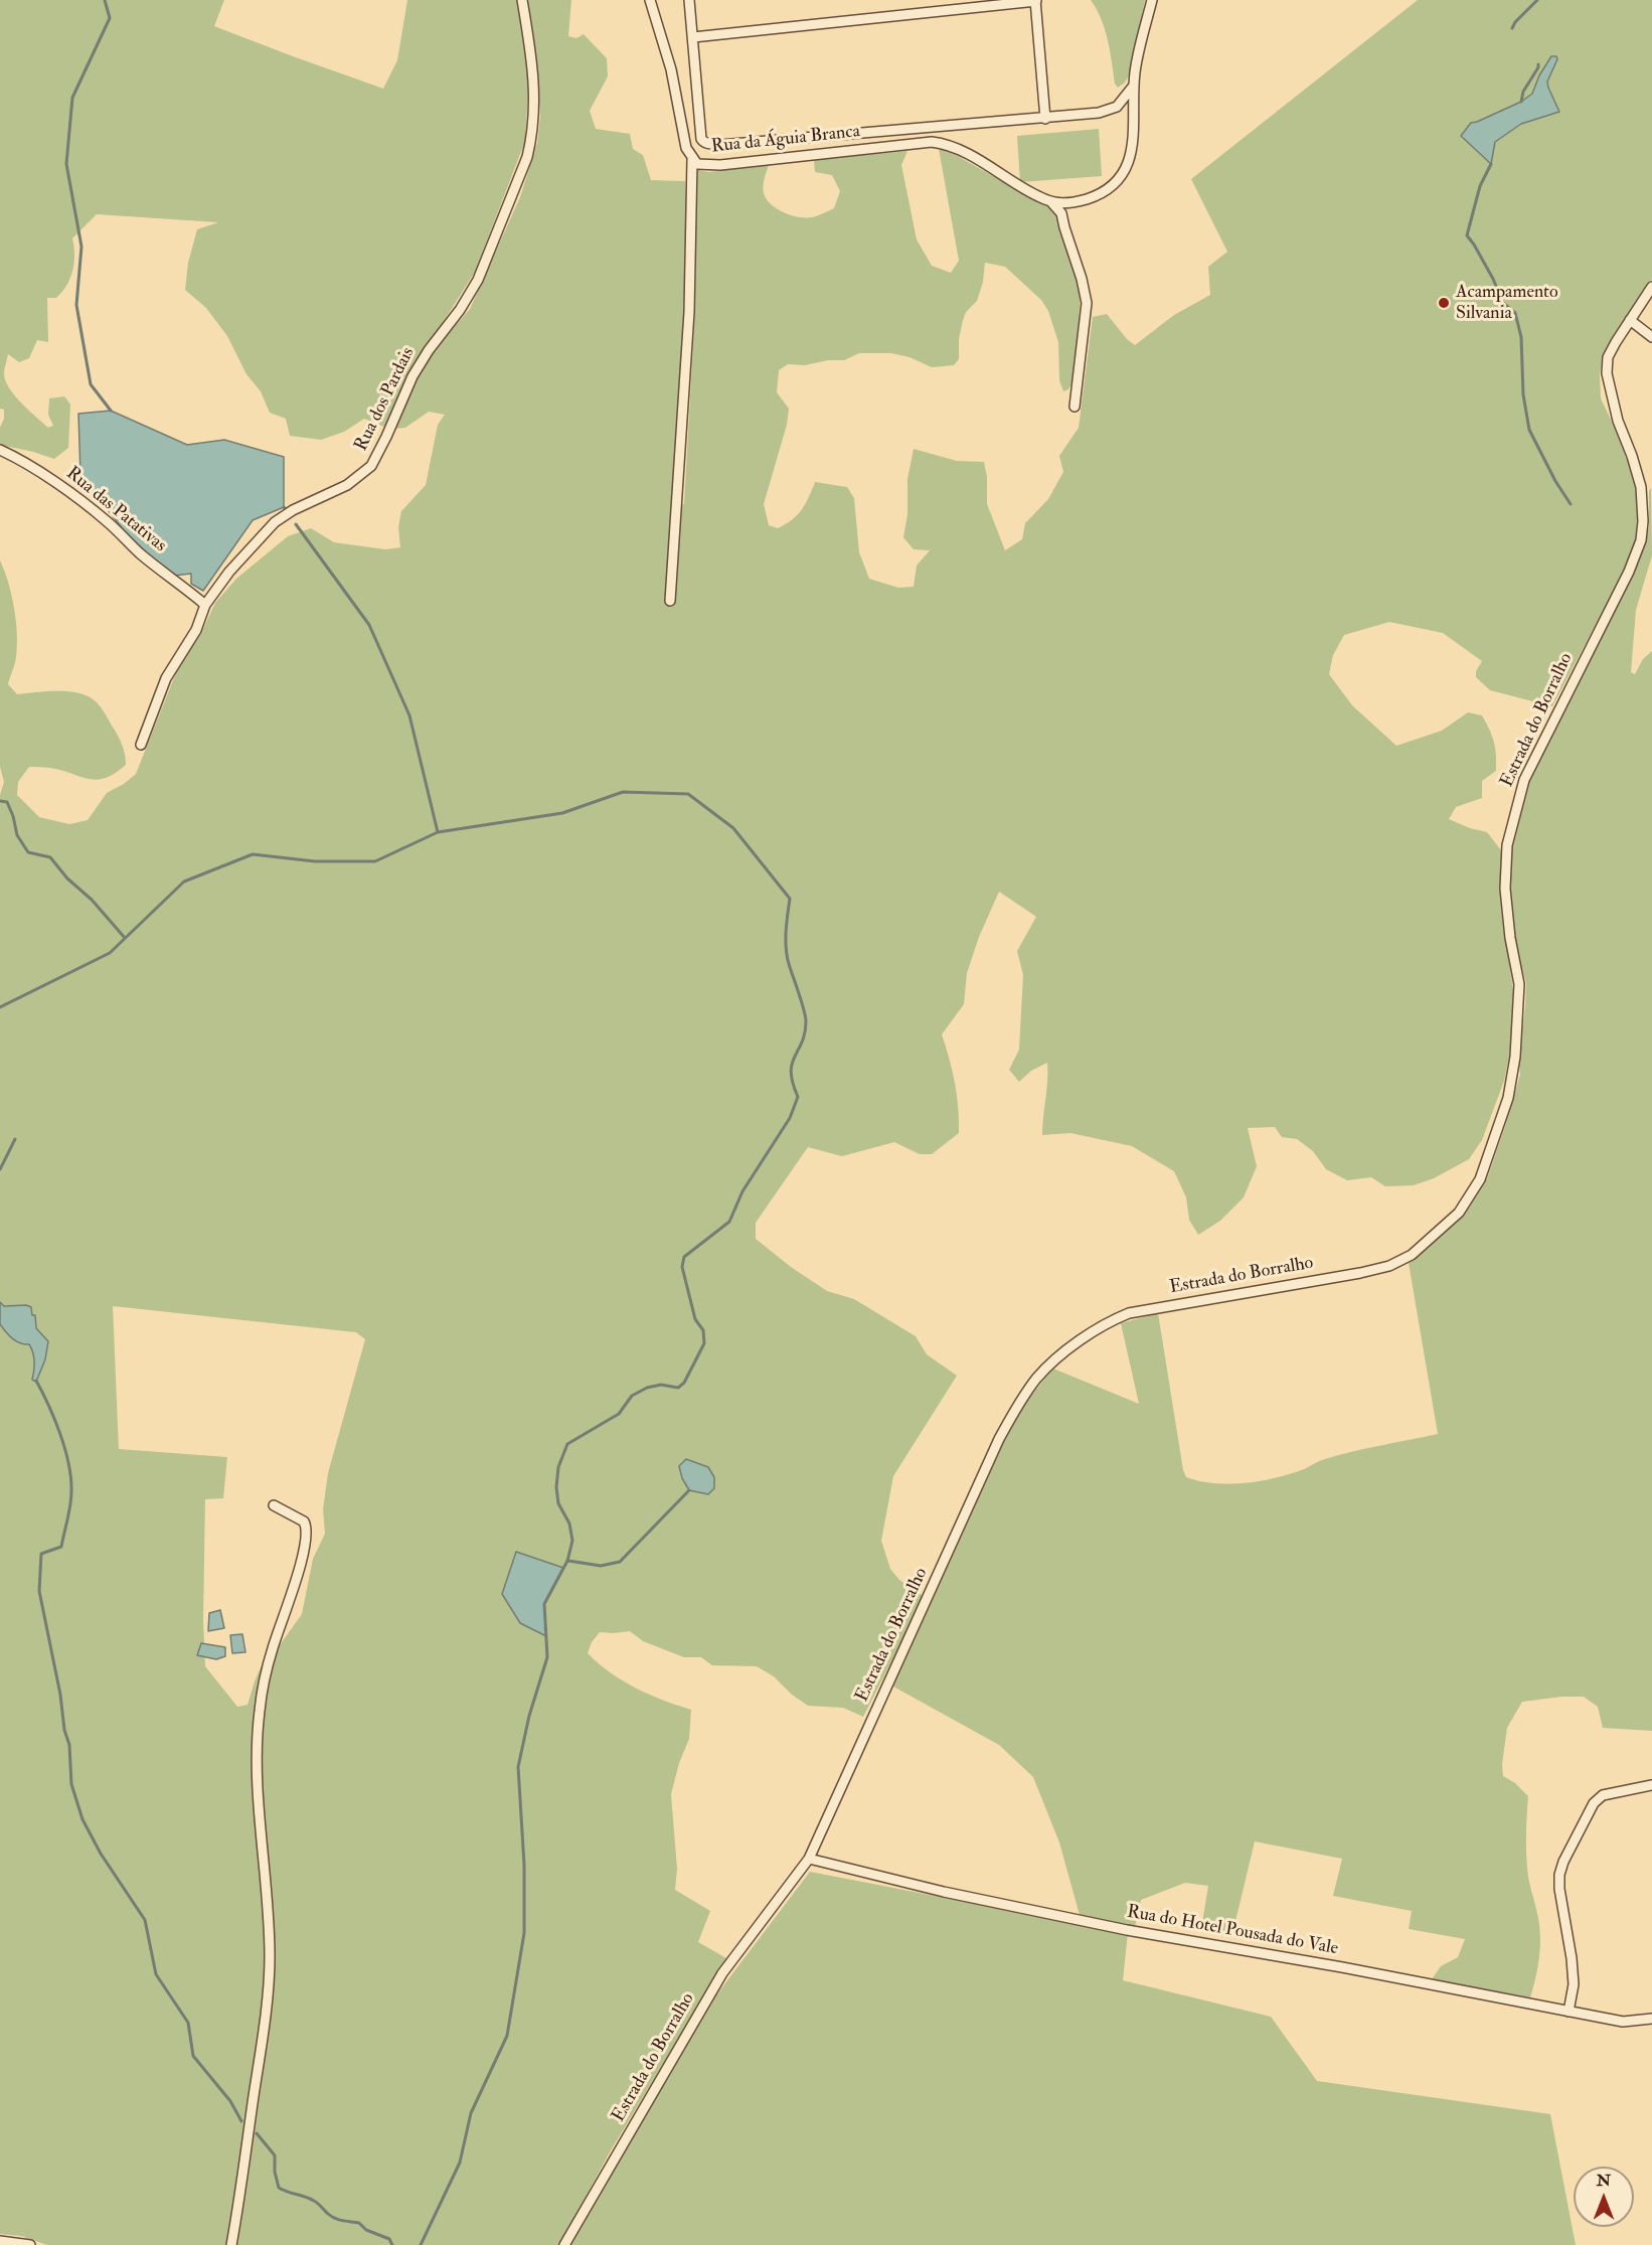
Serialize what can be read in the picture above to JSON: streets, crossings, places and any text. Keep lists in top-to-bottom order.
{
  "streets": {
    "street": [
      "Rua da Águia Branca",
      "Rua dos Pardais",
      "Rua das Patativas",
      "Estrada do Borralho",
      "Rua do Hotel Pousada do Vale"
    ]
  },
  "crossings": [
    ["Rua dos Pardais", "Rua das Patativas"],
    ["Estrada do Borralho", "Rua do Hotel Pousada do Vale"]
  ],
  "places": ["Acampamento Silvania"],
  "north": "top"
}
